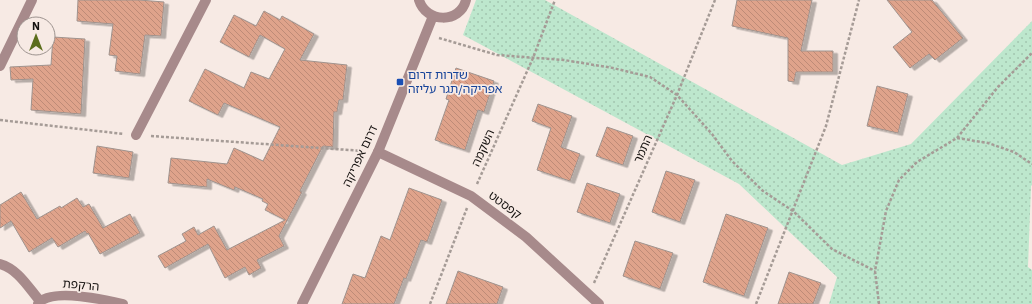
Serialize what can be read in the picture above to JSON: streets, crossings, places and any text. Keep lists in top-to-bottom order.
{
  "streets": {
    "street": ["דרום אפריקה", "קפסטט", "הרקפת"],
    "path": ["השקמה", "התמר"]
  },
  "crossings": [
    ["השקמה", "קפסטט"],
    ["התמר", "קפסטט"],
    ["דרום אפריקה", "קפסטט"]
  ],
  "places": {
    "transit": ["שדרות דרום אפריקה/תגר עליזה"]
  },
  "north": "top"
}
